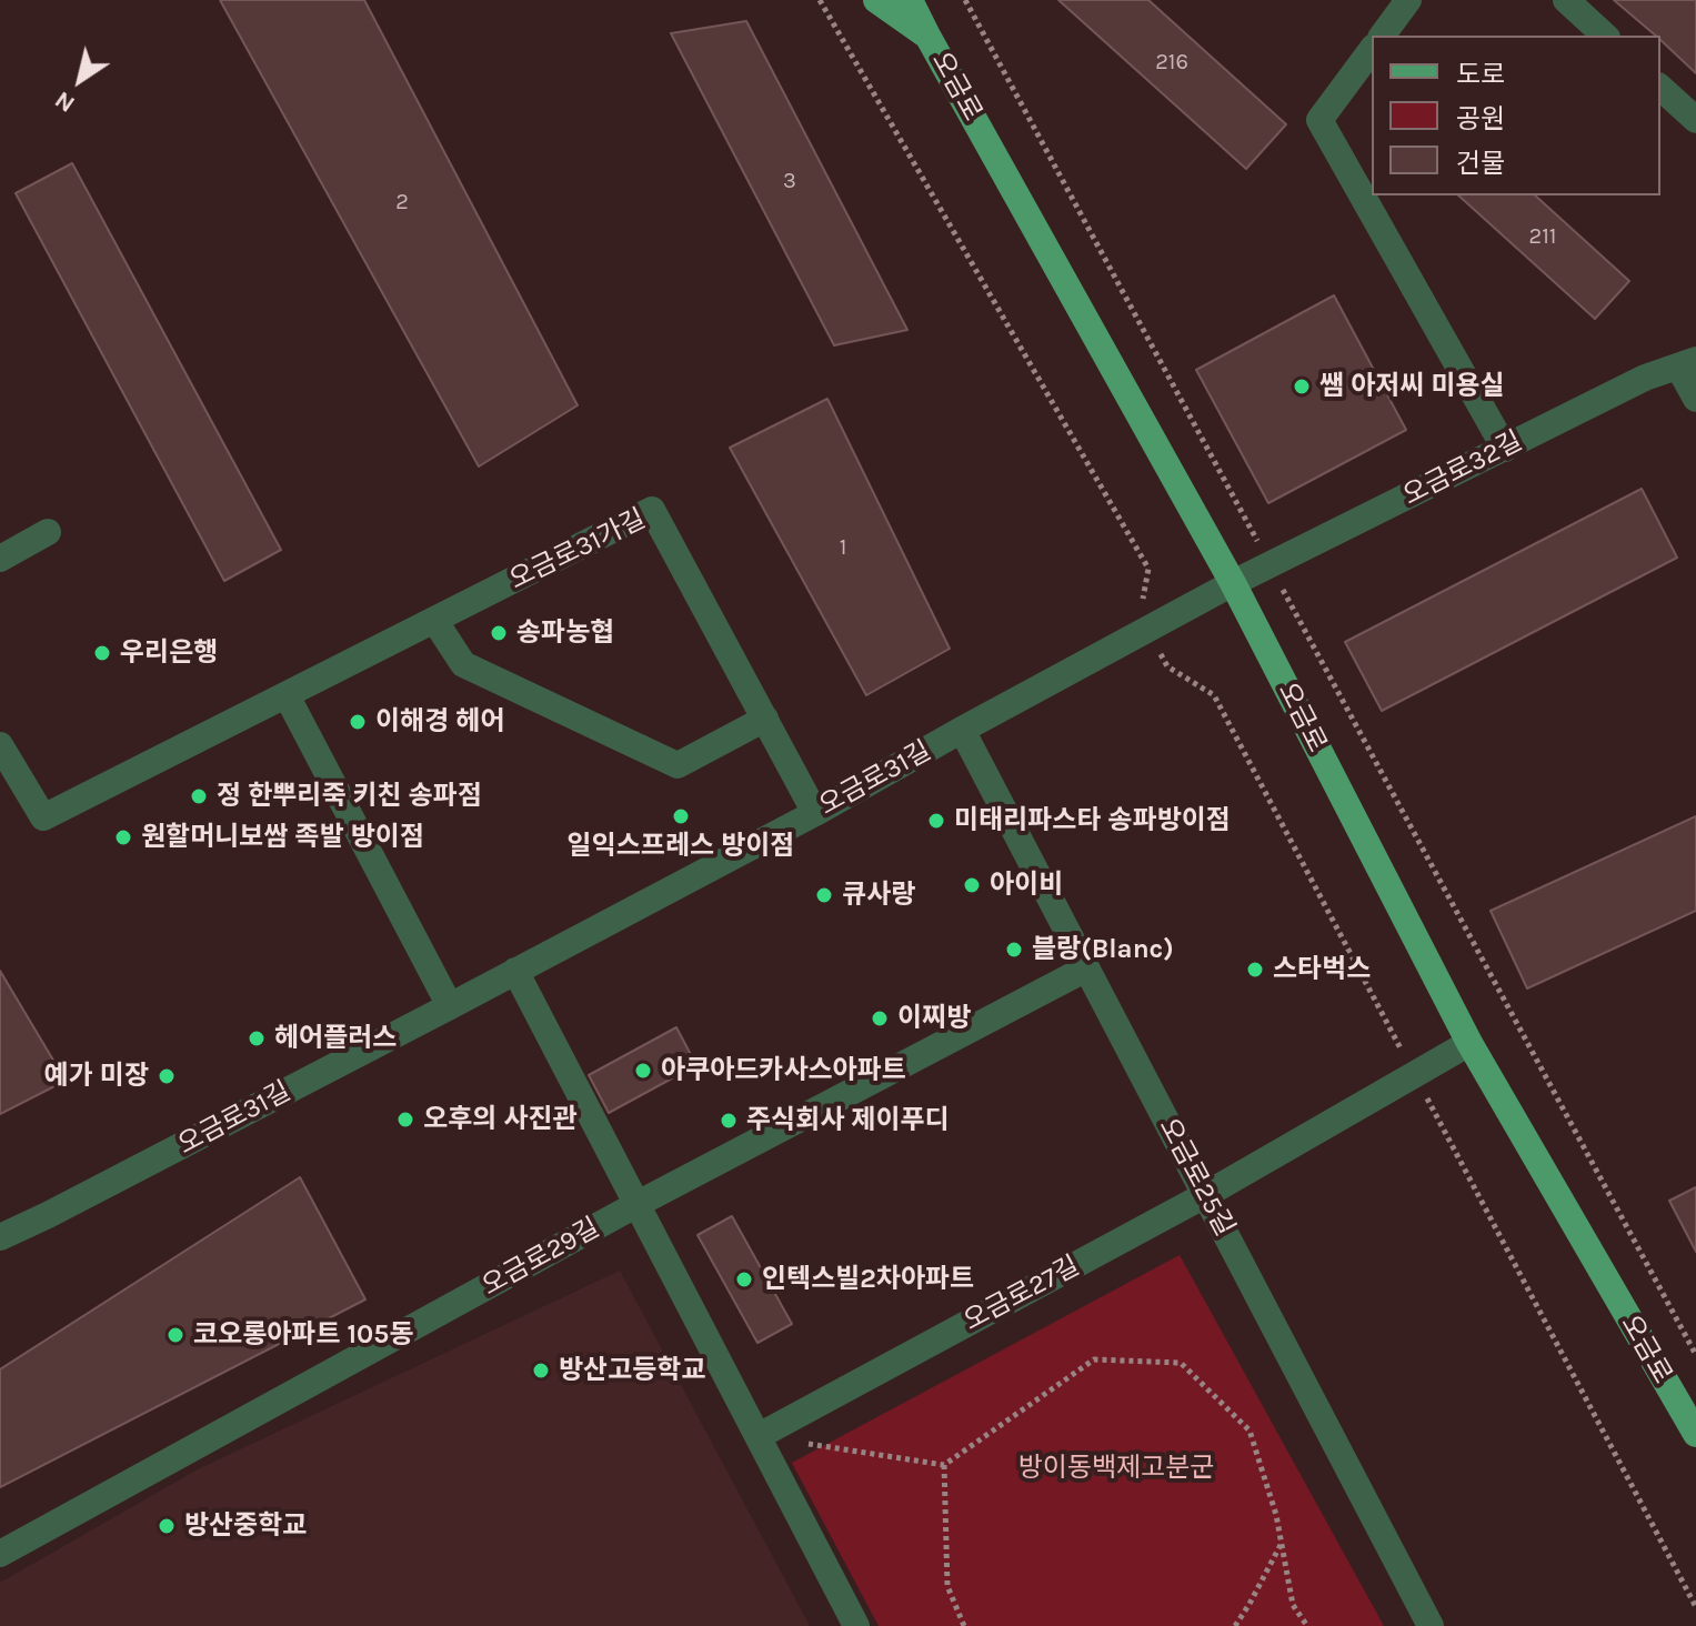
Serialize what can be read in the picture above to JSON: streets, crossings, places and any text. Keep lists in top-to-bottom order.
{
  "streets": {
    "main road": ["오금로"],
    "street": [
      "오금로32길",
      "오금로31가길",
      "오금로31길",
      "오금로25길",
      "오금로29길",
      "오금로27길"
    ]
  },
  "crossings": [
    ["오금로", "오금로32길"],
    ["오금로", "오금로31길"],
    ["오금로", "오금로27길"],
    ["오금로32길", "오금로31길"],
    ["오금로31가길", "오금로31길"],
    ["오금로31길", "오금로25길"],
    ["오금로25길", "오금로29길"],
    ["오금로25길", "오금로27길"]
  ],
  "parks": ["방이동백제고분군"],
  "places": [
    "쌤 아저씨 미용실",
    "송파농협",
    "우리은행",
    "이해경 헤어",
    "정 한뿌리죽 키친 송파점",
    "일익스프레스 방이점",
    "미태리파스타 송파방이점",
    "원할머니보쌈 족발 방이점",
    "아이비",
    "큐사랑",
    "블랑(Blanc)",
    "스타벅스",
    "이찌방",
    "헤어플러스",
    "아쿠아드카사스아파트",
    "예가 미장",
    "오후의 사진관",
    "주식회사 제이푸디",
    "인텍스빌2차아파트",
    "코오롱아파트 105동",
    "방산고등학교",
    "방산중학교"
  ],
  "house_numbers": [
    "216",
    "3",
    "2",
    "211",
    "1"
  ],
  "legend": ["도로", "공원", "건물"],
  "north": "bottom left"
}
